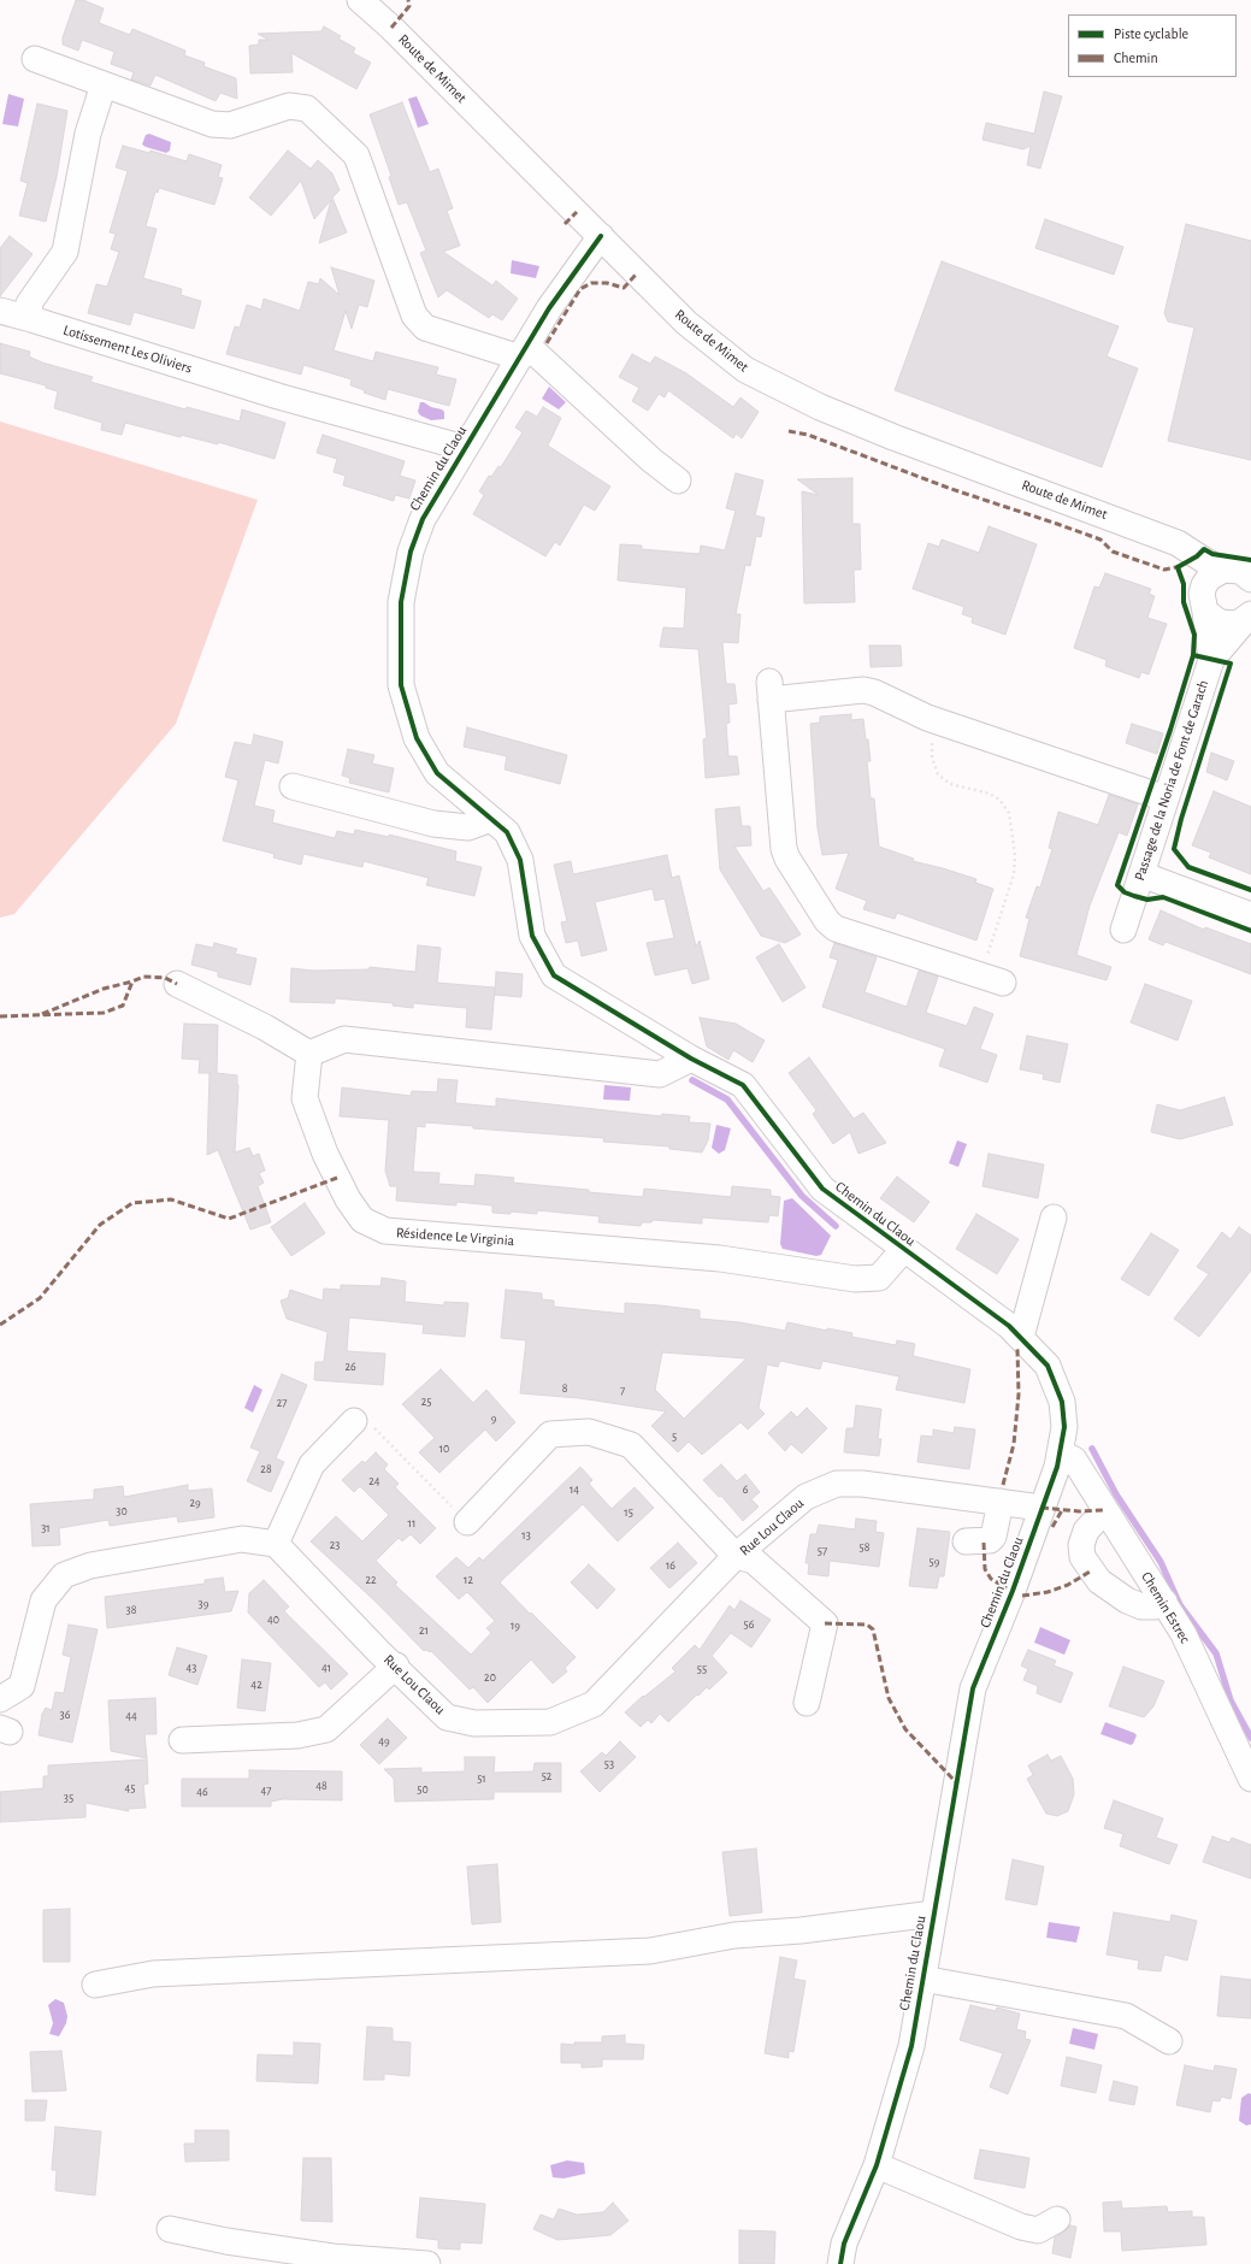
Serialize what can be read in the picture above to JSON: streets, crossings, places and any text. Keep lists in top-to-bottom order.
{
  "streets": {
    "street": [
      "Route de Mimet",
      "Lotissement Les Oliviers",
      "Chemin du Claou",
      "Passage de la Noria de Font de Garach",
      "Résidence Le Virginia",
      "Rue Lou Claou",
      "Chemin Estrec"
    ]
  },
  "crossings": [
    ["Route de Mimet", "Chemin du Claou"],
    ["Route de Mimet", "Passage de la Noria de Font de Garach"],
    ["Lotissement Les Oliviers", "Chemin du Claou"],
    ["Chemin du Claou", "Résidence Le Virginia"],
    ["Chemin du Claou", "Rue Lou Claou"],
    ["Chemin du Claou", "Chemin Estrec"]
  ],
  "house_numbers": [
    "26",
    "8",
    "7",
    "25",
    "27",
    "9",
    "5",
    "10",
    "28",
    "24",
    "14",
    "6",
    "29",
    "30",
    "15",
    "11",
    "31",
    "13",
    "23",
    "58",
    "57",
    "59",
    "16",
    "22",
    "12",
    "39",
    "38",
    "40",
    "56",
    "19",
    "21",
    "43",
    "41",
    "55",
    "20",
    "42",
    "36",
    "44",
    "49",
    "53",
    "52",
    "51",
    "48",
    "45",
    "50",
    "47",
    "46",
    "35"
  ],
  "legend": ["Piste cyclable", "Chemin"]
}
